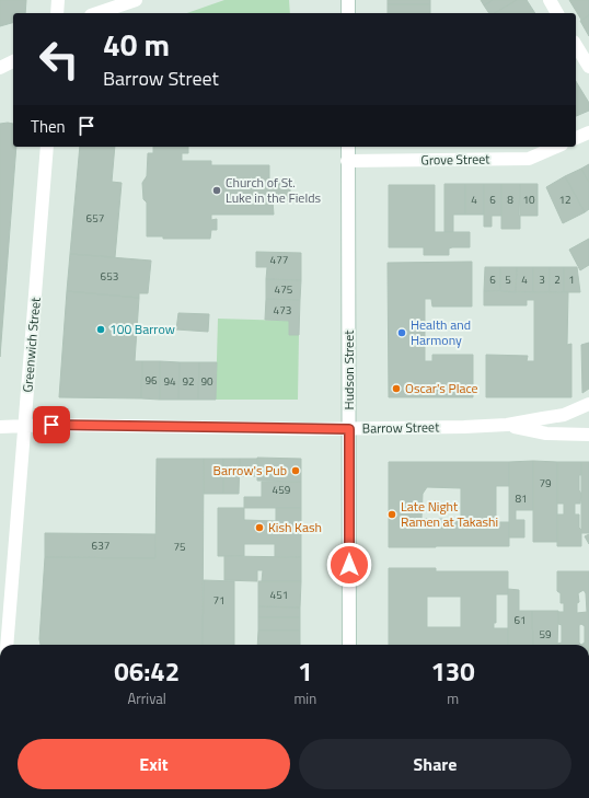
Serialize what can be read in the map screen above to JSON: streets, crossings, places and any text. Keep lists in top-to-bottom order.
{
  "streets": {
    "street": [
      "Grove Street",
      "Greenwich Street",
      "Hudson Street",
      "Barrow Street"
    ]
  },
  "crossings": [
    ["Grove Street", "Hudson Street"],
    ["Greenwich Street", "Barrow Street"],
    ["Hudson Street", "Barrow Street"]
  ],
  "places": [
    "Church of St. Luke in the Fields",
    "100 Barrow",
    "Health and Harmony",
    "Oscar's Place",
    "Barrow's Pub",
    "Late Night Ramen at Takashi",
    "Kish Kash"
  ],
  "house_numbers": [
    "4",
    "6",
    "8",
    "10",
    "12",
    "657",
    "477",
    "653",
    "6",
    "5",
    "4",
    "3",
    "2",
    "1",
    "475",
    "473",
    "96",
    "94",
    "92",
    "90",
    "79",
    "459",
    "81",
    "637",
    "75",
    "451",
    "71",
    "61",
    "59"
  ],
  "page": {
    "turn": ["40 m", "Barrow Street"],
    "then": "Then",
    "eta": [
      "06:42",
      "Arrival",
      "1",
      "min",
      "130",
      "m"
    ],
    "buttons": ["Exit", "Share"]
  }
}
